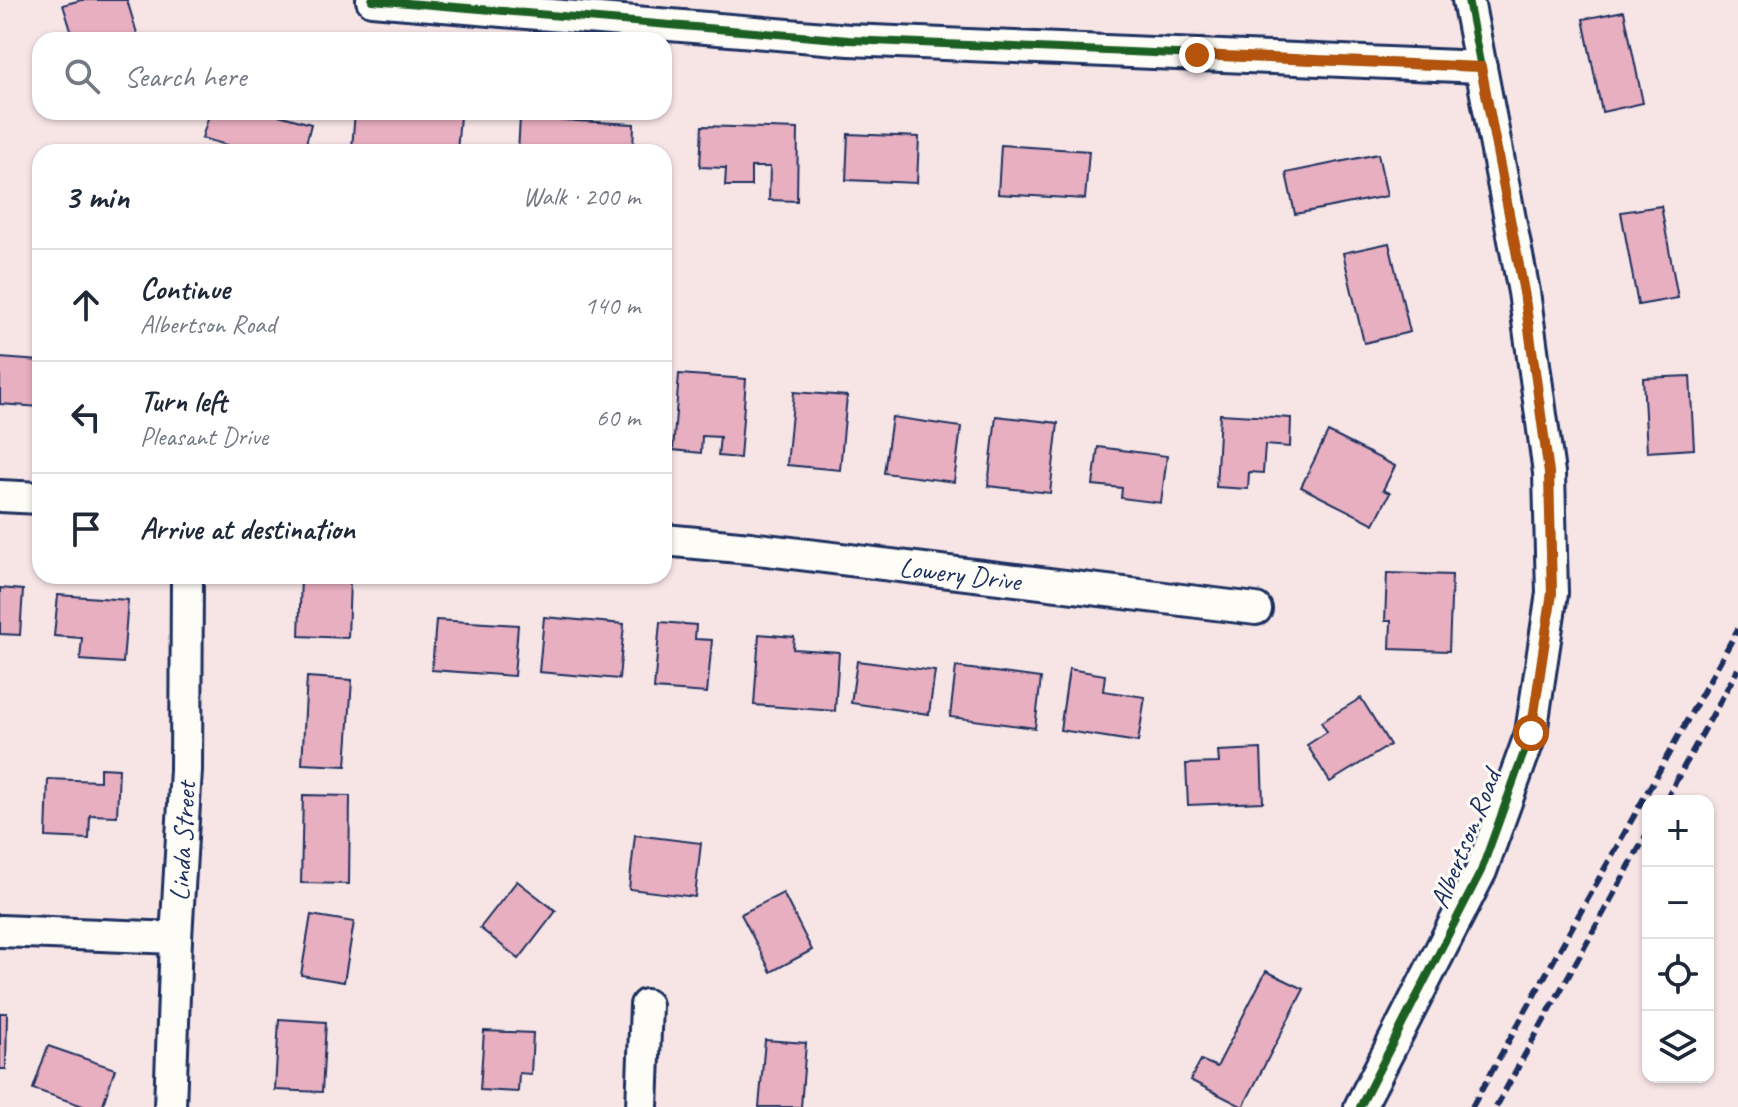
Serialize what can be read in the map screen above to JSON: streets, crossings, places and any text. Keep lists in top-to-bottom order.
{
  "streets": {
    "street": ["Lowery Drive", "Albertson Road", "Linda Street"]
  },
  "page": {
    "search": "Search here",
    "heading": ["3 min", "Walk · 200 m"],
    "list": [
      ["Continue", "Albertson Road", "140 m"],
      ["Turn left", "Pleasant Drive", "60 m"],
      "Arrive at destination"
    ],
    "map_buttons": ["+", "−"]
  }
}
